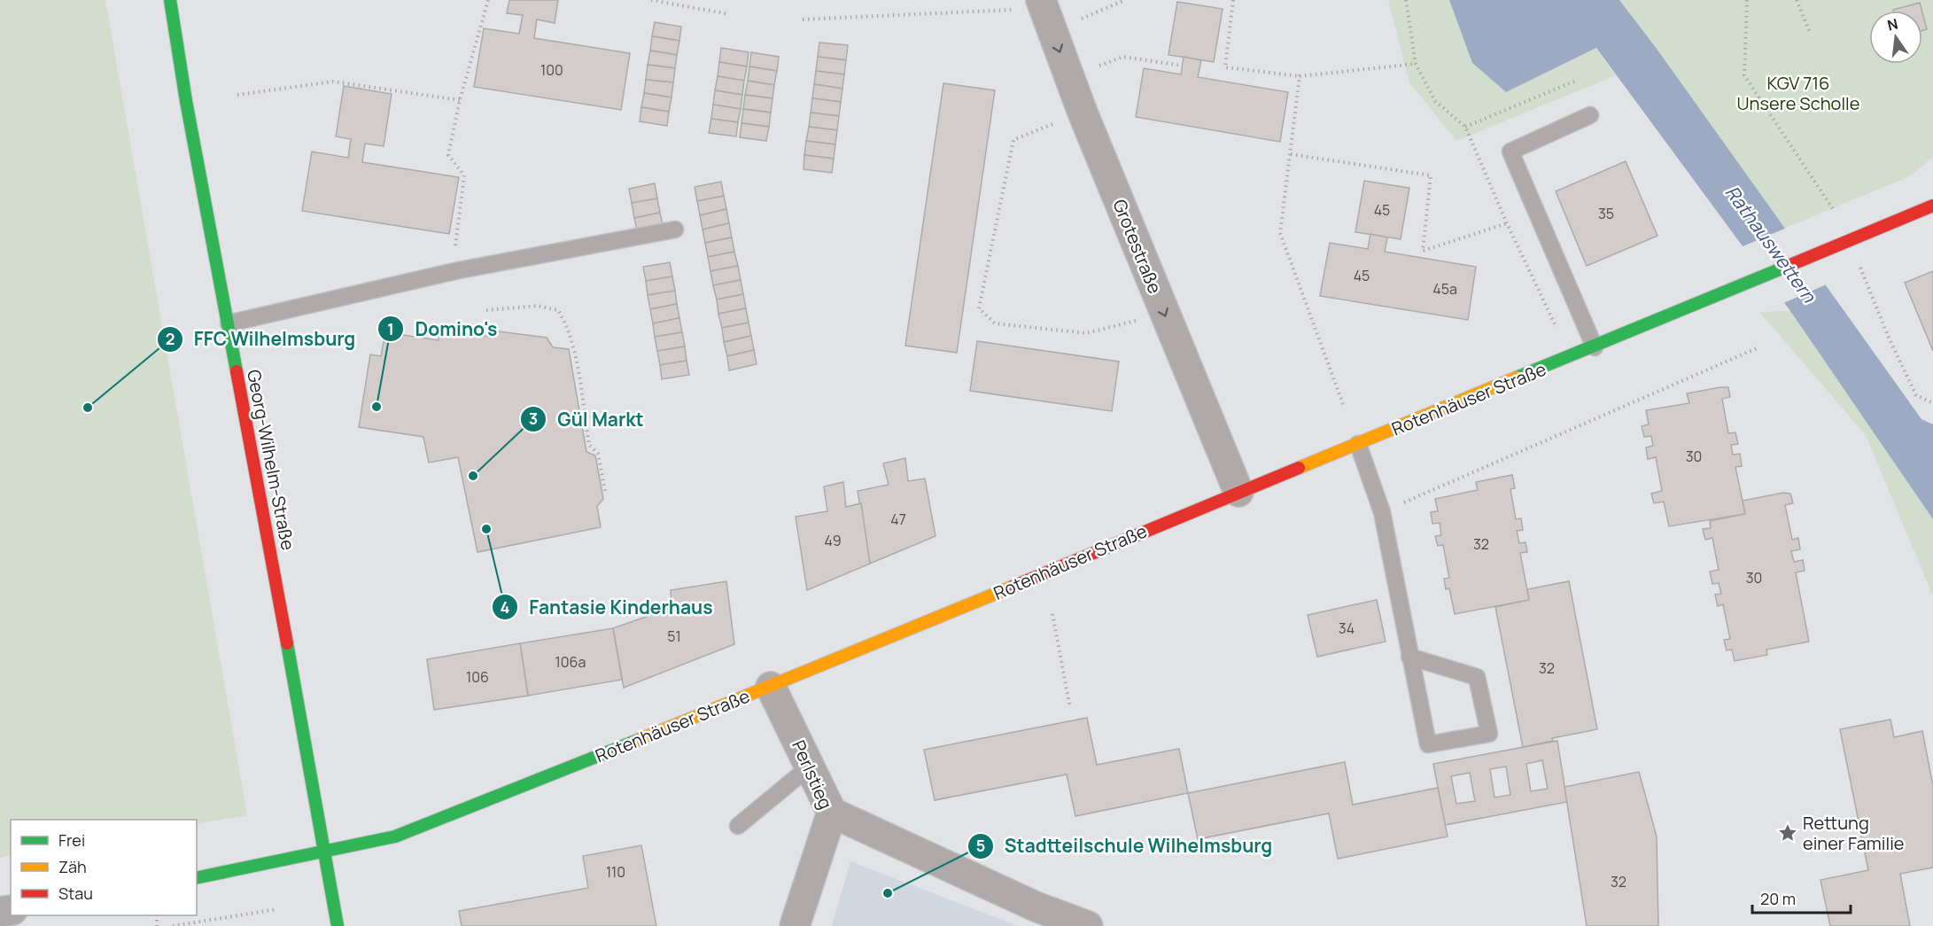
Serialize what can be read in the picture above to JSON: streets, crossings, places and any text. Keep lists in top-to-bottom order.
{
  "streets": {
    "street": [
      "Grotestraße",
      "Rotenhäuser Straße",
      "Georg-Wilhelm-Straße",
      "Perlstieg"
    ]
  },
  "crossings": [
    ["Grotestraße", "Rotenhäuser Straße"],
    ["Rotenhäuser Straße", "Georg-Wilhelm-Straße"],
    ["Rotenhäuser Straße", "Perlstieg"]
  ],
  "one_way": ["Grotestraße"],
  "water": ["Rathauswettern"],
  "parks": ["KGV 716 Unsere Scholle"],
  "places": {
    "other": [
      "Domino's",
      "FFC Wilhelmsburg",
      "Gül Markt",
      "Fantasie Kinderhaus",
      "Stadtteilschule Wilhelmsburg"
    ],
    "place": ["Rettung einer Familie"]
  },
  "house_numbers": [
    "100",
    "45",
    "35",
    "45",
    "45a",
    "30",
    "47",
    "49",
    "32",
    "30",
    "34",
    "51",
    "106a",
    "32",
    "106",
    "110",
    "32"
  ],
  "legend": ["Frei", "Zäh", "Stau"],
  "scale_bar": "20 m",
  "north": "top"
}
